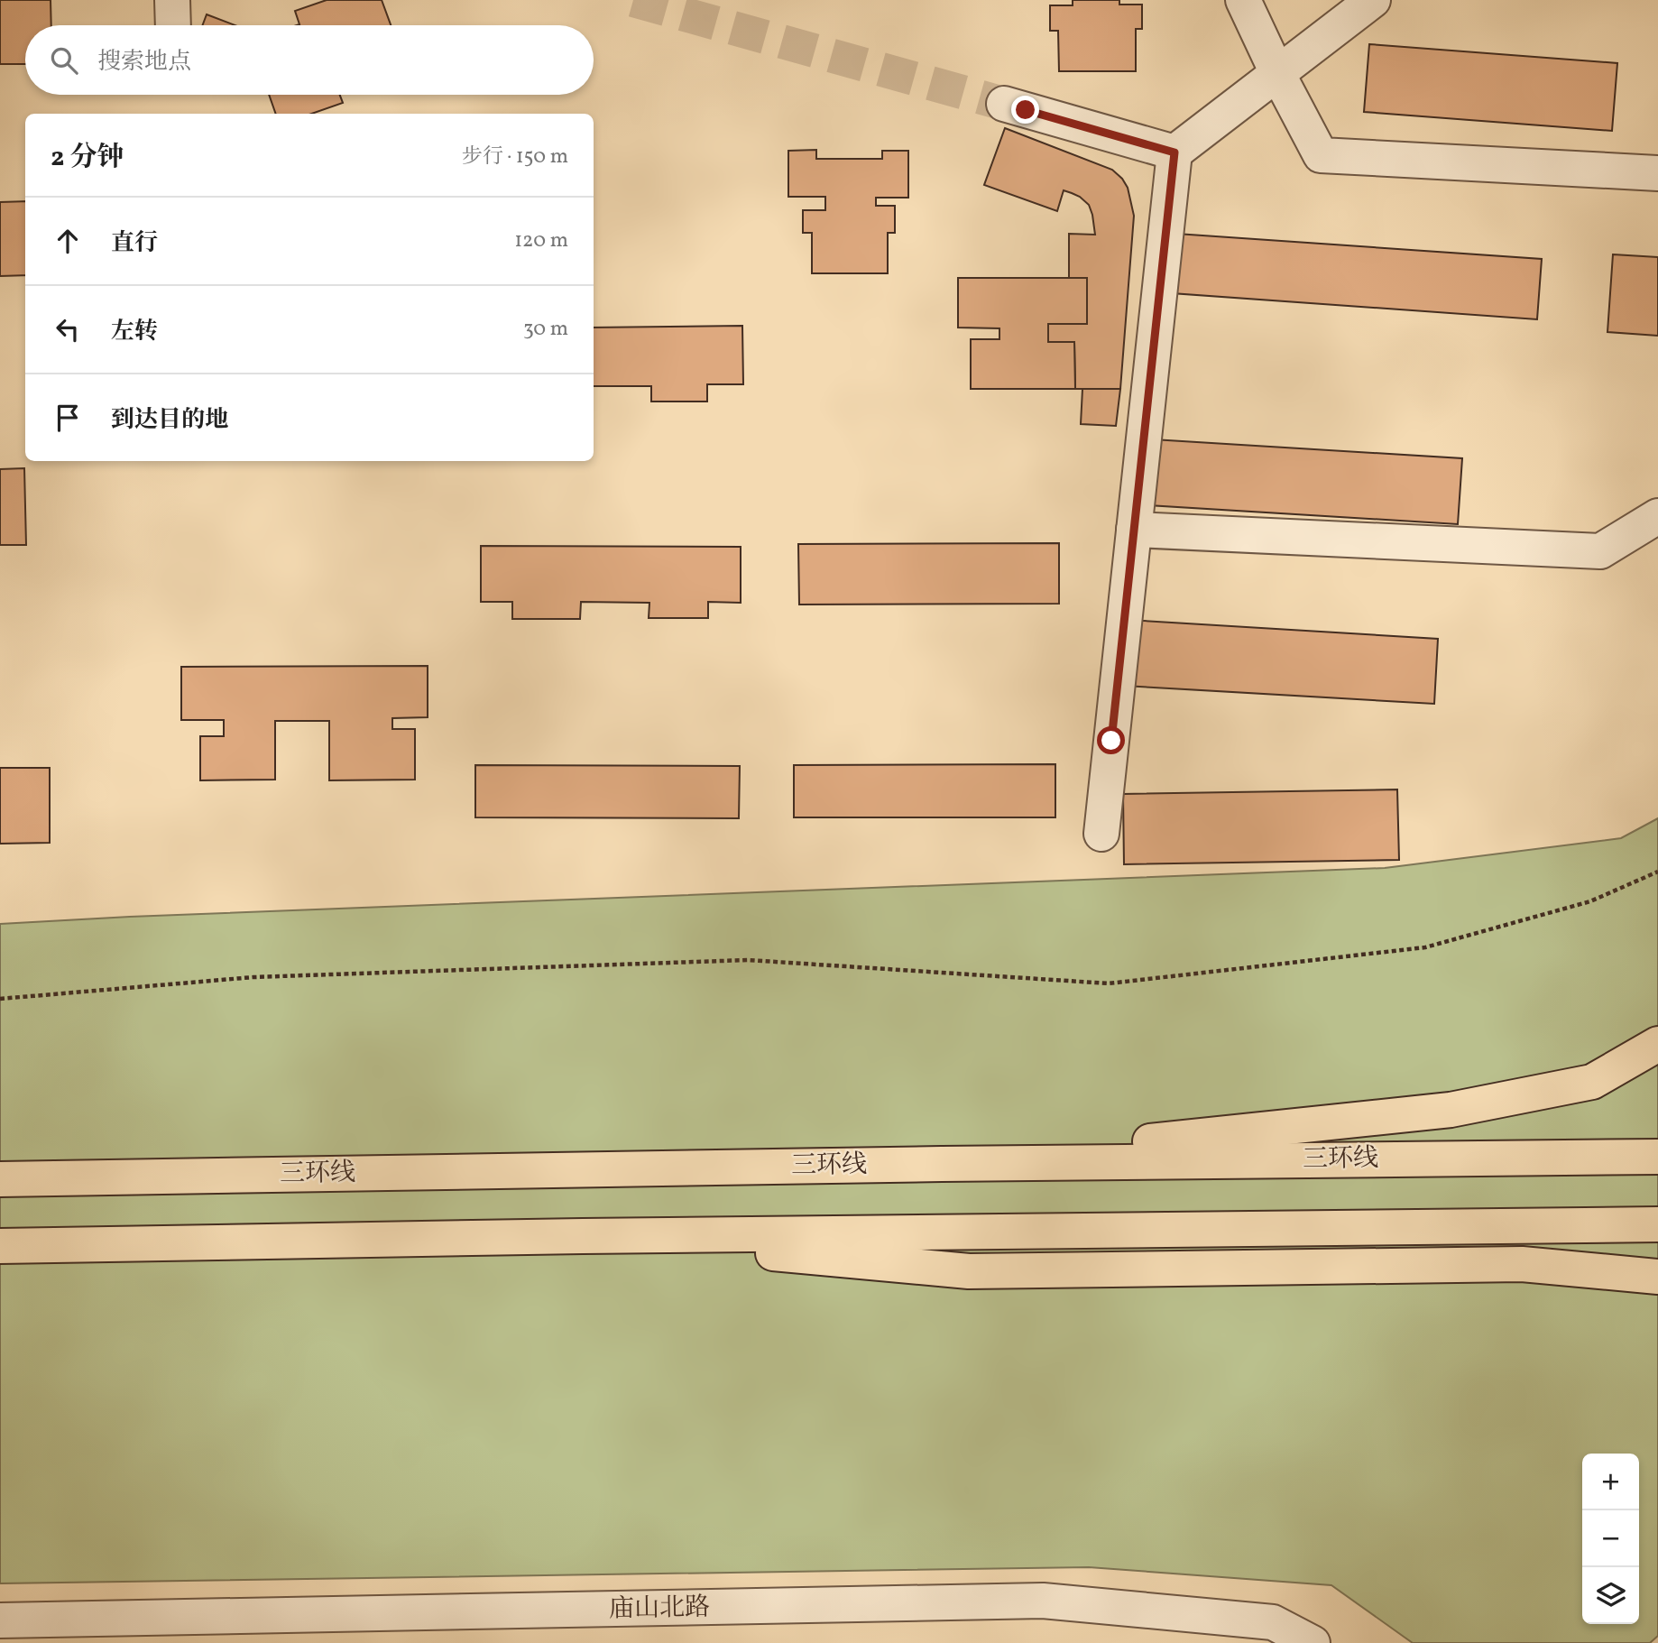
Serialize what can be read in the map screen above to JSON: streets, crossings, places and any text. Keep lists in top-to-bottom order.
{
  "streets": {
    "highway": ["三环线"],
    "street": ["庙山北路"]
  },
  "page": {
    "search": "搜索地点",
    "heading": ["2 分钟", "步行 · 150 m"],
    "list": [
      ["直行", "120 m"],
      ["左转", "30 m"],
      "到达目的地"
    ],
    "map_buttons": ["+", "−"]
  }
}
